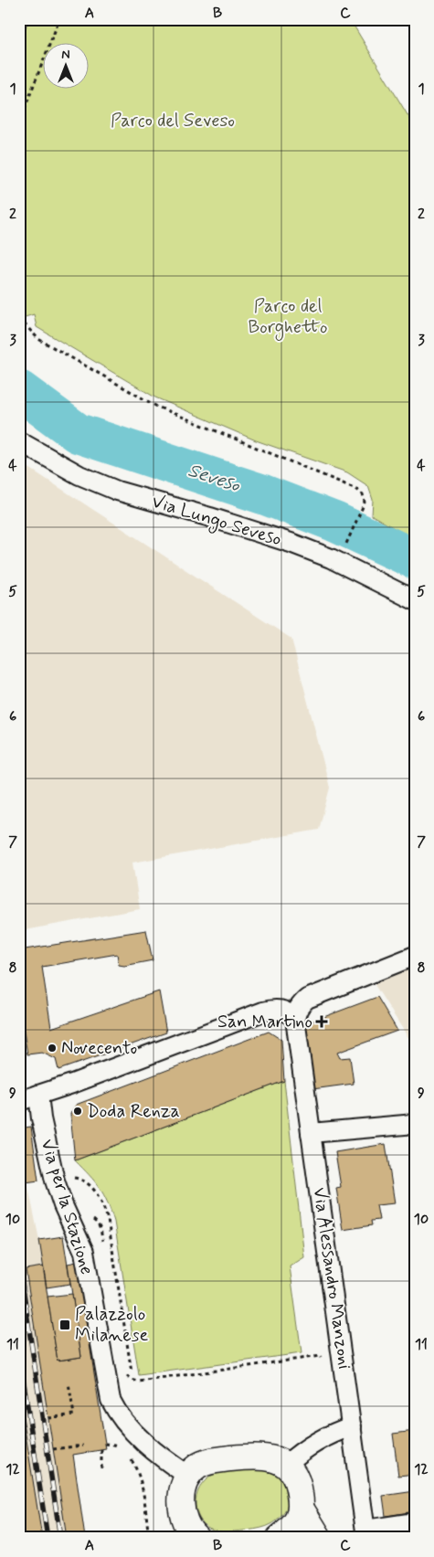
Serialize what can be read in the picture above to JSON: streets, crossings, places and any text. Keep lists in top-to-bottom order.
{
  "streets": {
    "street": ["Via Lungo Seveso", "Via per la Stazione", "Via Alessandro Manzoni"]
  },
  "water": ["Seveso"],
  "parks": ["Parco del Seveso", "Parco del Borghetto"],
  "places": {
    "health": ["San Martino"],
    "other": ["Novecento", "Doda Renza"],
    "transit": ["Palazzolo Milanese"]
  },
  "north": "top",
  "grid": {
    "columns": ["A", "B", "C"],
    "rows": [
      "1",
      "2",
      "3",
      "4",
      "5",
      "6",
      "7",
      "8",
      "9",
      "10",
      "11",
      "12"
    ]
  }
}
